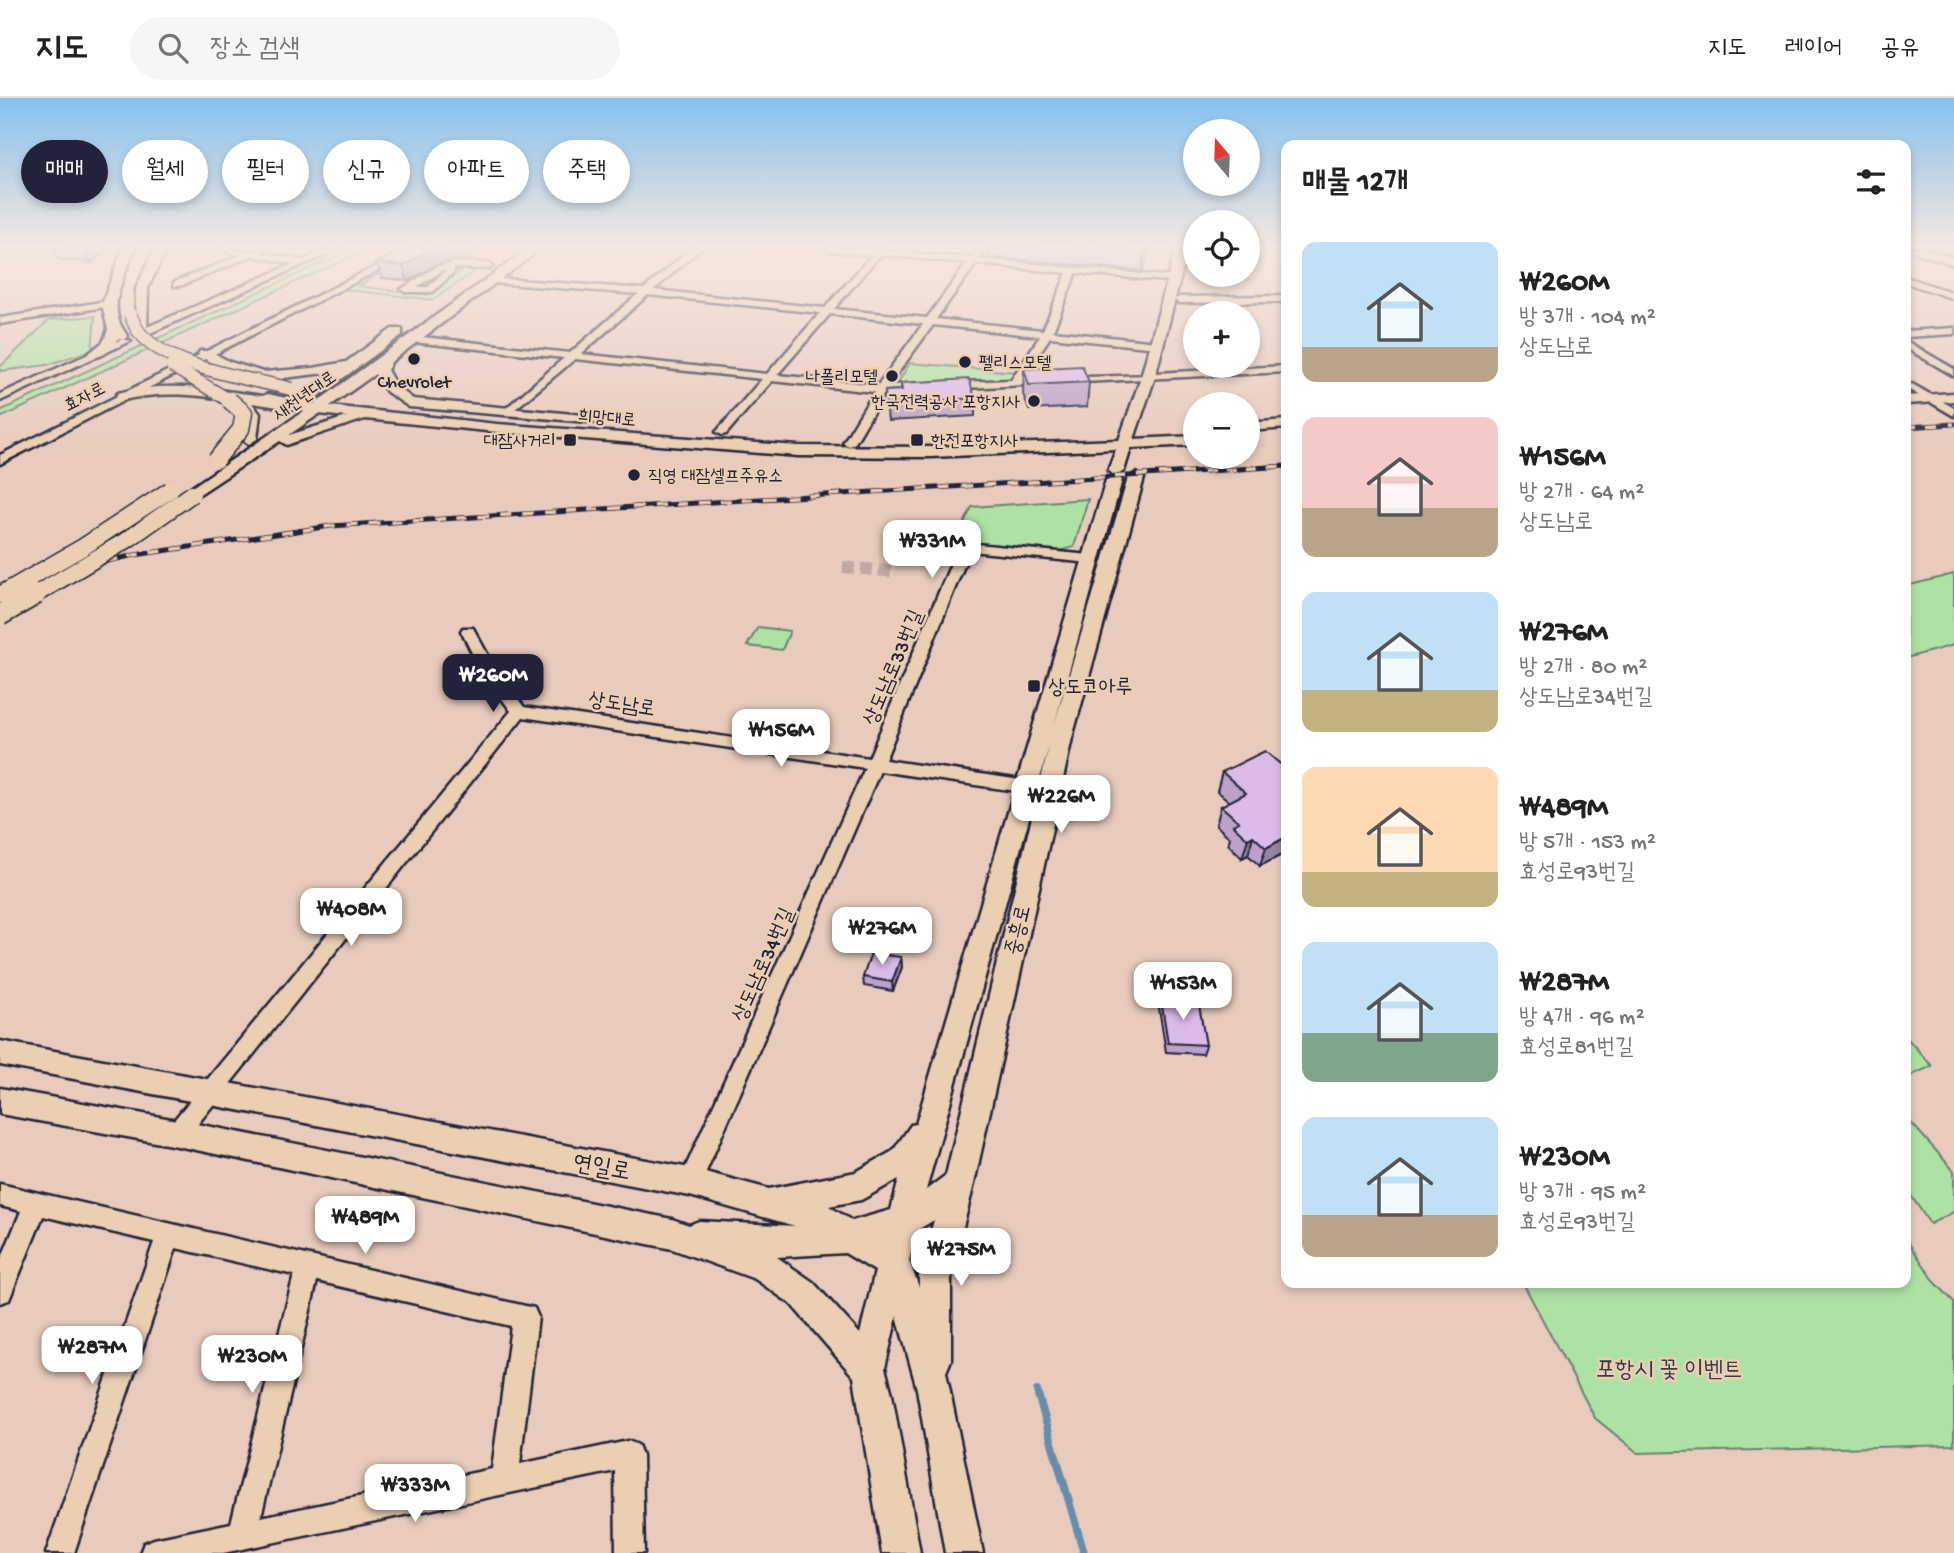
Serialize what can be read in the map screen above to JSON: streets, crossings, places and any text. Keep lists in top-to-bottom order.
{
  "streets": {
    "main road": [
      "새천년대로",
      "희망대로",
      "중흥로",
      "연일로"
    ],
    "street": [
      "효자로",
      "상도남로33번길",
      "상도남로",
      "상도남로34번길"
    ]
  },
  "crossings": [
    ["새천년대로", "희망대로"],
    ["효자로", "희망대로"],
    ["희망대로", "중흥로"],
    ["상도남로33번길", "상도남로"],
    ["상도남로33번길", "중흥로"],
    ["상도남로33번길", "상도남로34번길"],
    ["상도남로", "중흥로"],
    ["상도남로", "상도남로34번길"],
    ["중흥로", "연일로"],
    ["상도남로34번길", "연일로"]
  ],
  "parks": ["포항시 꽃 이벤트"],
  "places": {
    "other": [
      "Chevrolet",
      "펠리스모텔",
      "나폴리모텔",
      "한국전력공사 포항지사",
      "직영 대잠셀프주유소"
    ],
    "transit": ["대잠사거리", "한전포항지사", "상도코아루"]
  },
  "north": "top",
  "page": {
    "header": "지도",
    "search": "장소 검색",
    "nav": ["지도", "레이어", "공유"],
    "map_buttons": ["+", "−"],
    "chip": [
      "매매",
      "월세",
      "필터",
      "신규",
      "아파트",
      "주택"
    ],
    "heading": "매물 12개",
    "list": [
      {
        "name": "₩260M",
        "note": "방 3개 · 104 m² · 상도남로"
      },
      {
        "name": "₩156M",
        "note": "방 2개 · 64 m² · 상도남로"
      },
      {
        "name": "₩276M",
        "note": "방 2개 · 80 m² · 상도남로34번길"
      },
      {
        "name": "₩489M",
        "note": "방 5개 · 153 m² · 효성로93번길"
      },
      {
        "name": "₩287M",
        "note": "방 4개 · 96 m² · 효성로81번길"
      },
      {
        "name": "₩230M",
        "note": "방 3개 · 95 m² · 효성로93번길"
      }
    ],
    "price": [
      "₩331M",
      "₩260M",
      "₩156M",
      "₩226M",
      "₩408M",
      "₩276M",
      "₩153M",
      "₩489M",
      "₩275M",
      "₩287M",
      "₩230M",
      "₩333M"
    ]
  }
}
